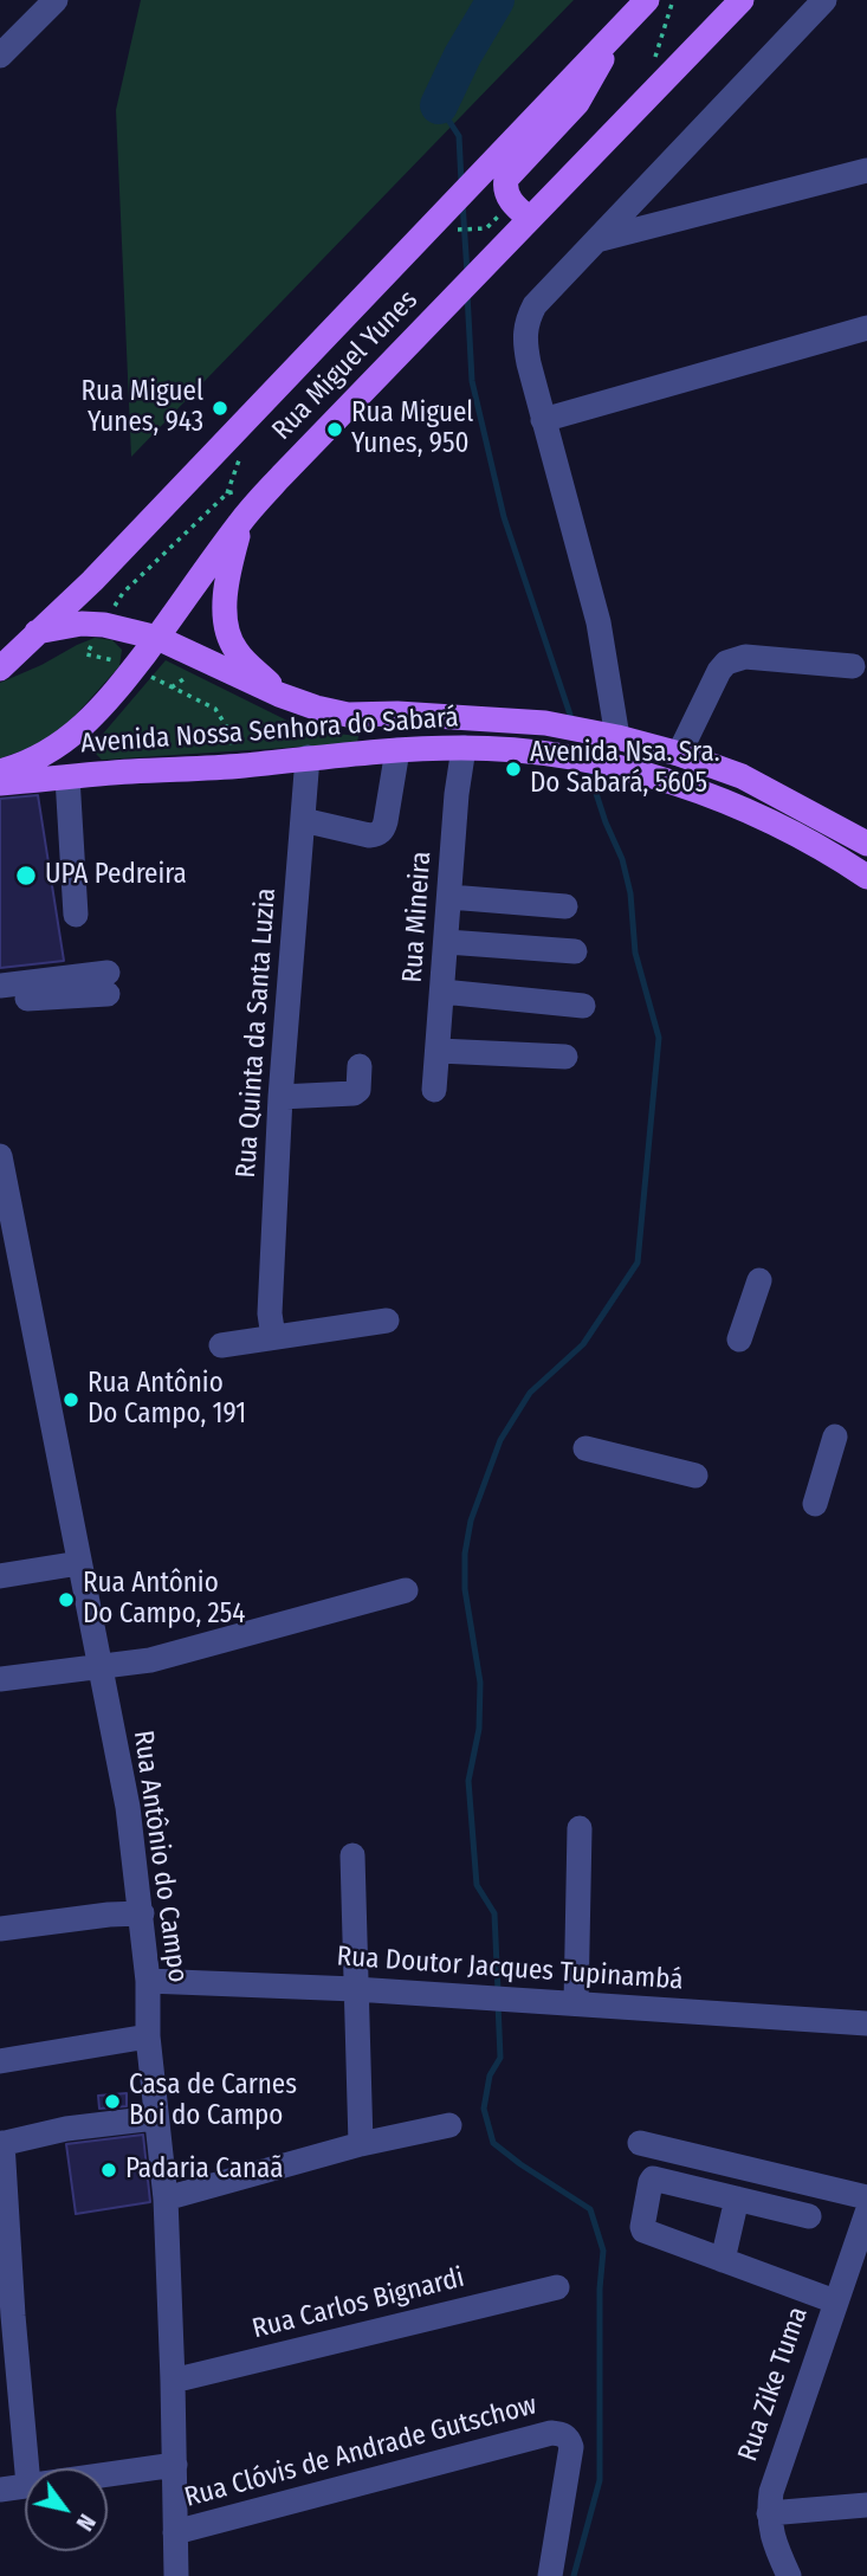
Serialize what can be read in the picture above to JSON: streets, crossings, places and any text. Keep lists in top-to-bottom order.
{
  "streets": {
    "main road": ["Rua Miguel Yunes", "Avenida Nossa Senhora do Sabará"],
    "street": [
      "Rua Mineira",
      "Rua Quinta da Santa Luzia",
      "Rua Antônio do Campo",
      "Rua Doutor Jacques Tupinambá",
      "Rua Carlos Bignardi",
      "Rua Zike Tuma",
      "Rua Clóvis de Andrade Gutschow"
    ]
  },
  "crossings": [
    ["Rua Miguel Yunes", "Avenida Nossa Senhora do Sabará"],
    ["Avenida Nossa Senhora do Sabará", "Rua Mineira"],
    ["Avenida Nossa Senhora do Sabará", "Rua Quinta da Santa Luzia"],
    ["Rua Antônio do Campo", "Rua Doutor Jacques Tupinambá"],
    ["Rua Antônio do Campo", "Rua Carlos Bignardi"],
    ["Rua Antônio do Campo", "Rua Clóvis de Andrade Gutschow"]
  ],
  "places": [
    "Rua Miguel Yunes, 943",
    "Rua Miguel Yunes, 950",
    "Avenida Nsa. Sra. Do Sabará, 5605",
    "UPA Pedreira",
    "Rua Antônio Do Campo, 191",
    "Rua Antônio Do Campo, 254",
    "Casa de Carnes Boi do Campo",
    "Padaria Canaã"
  ],
  "north": "bottom right"
}
